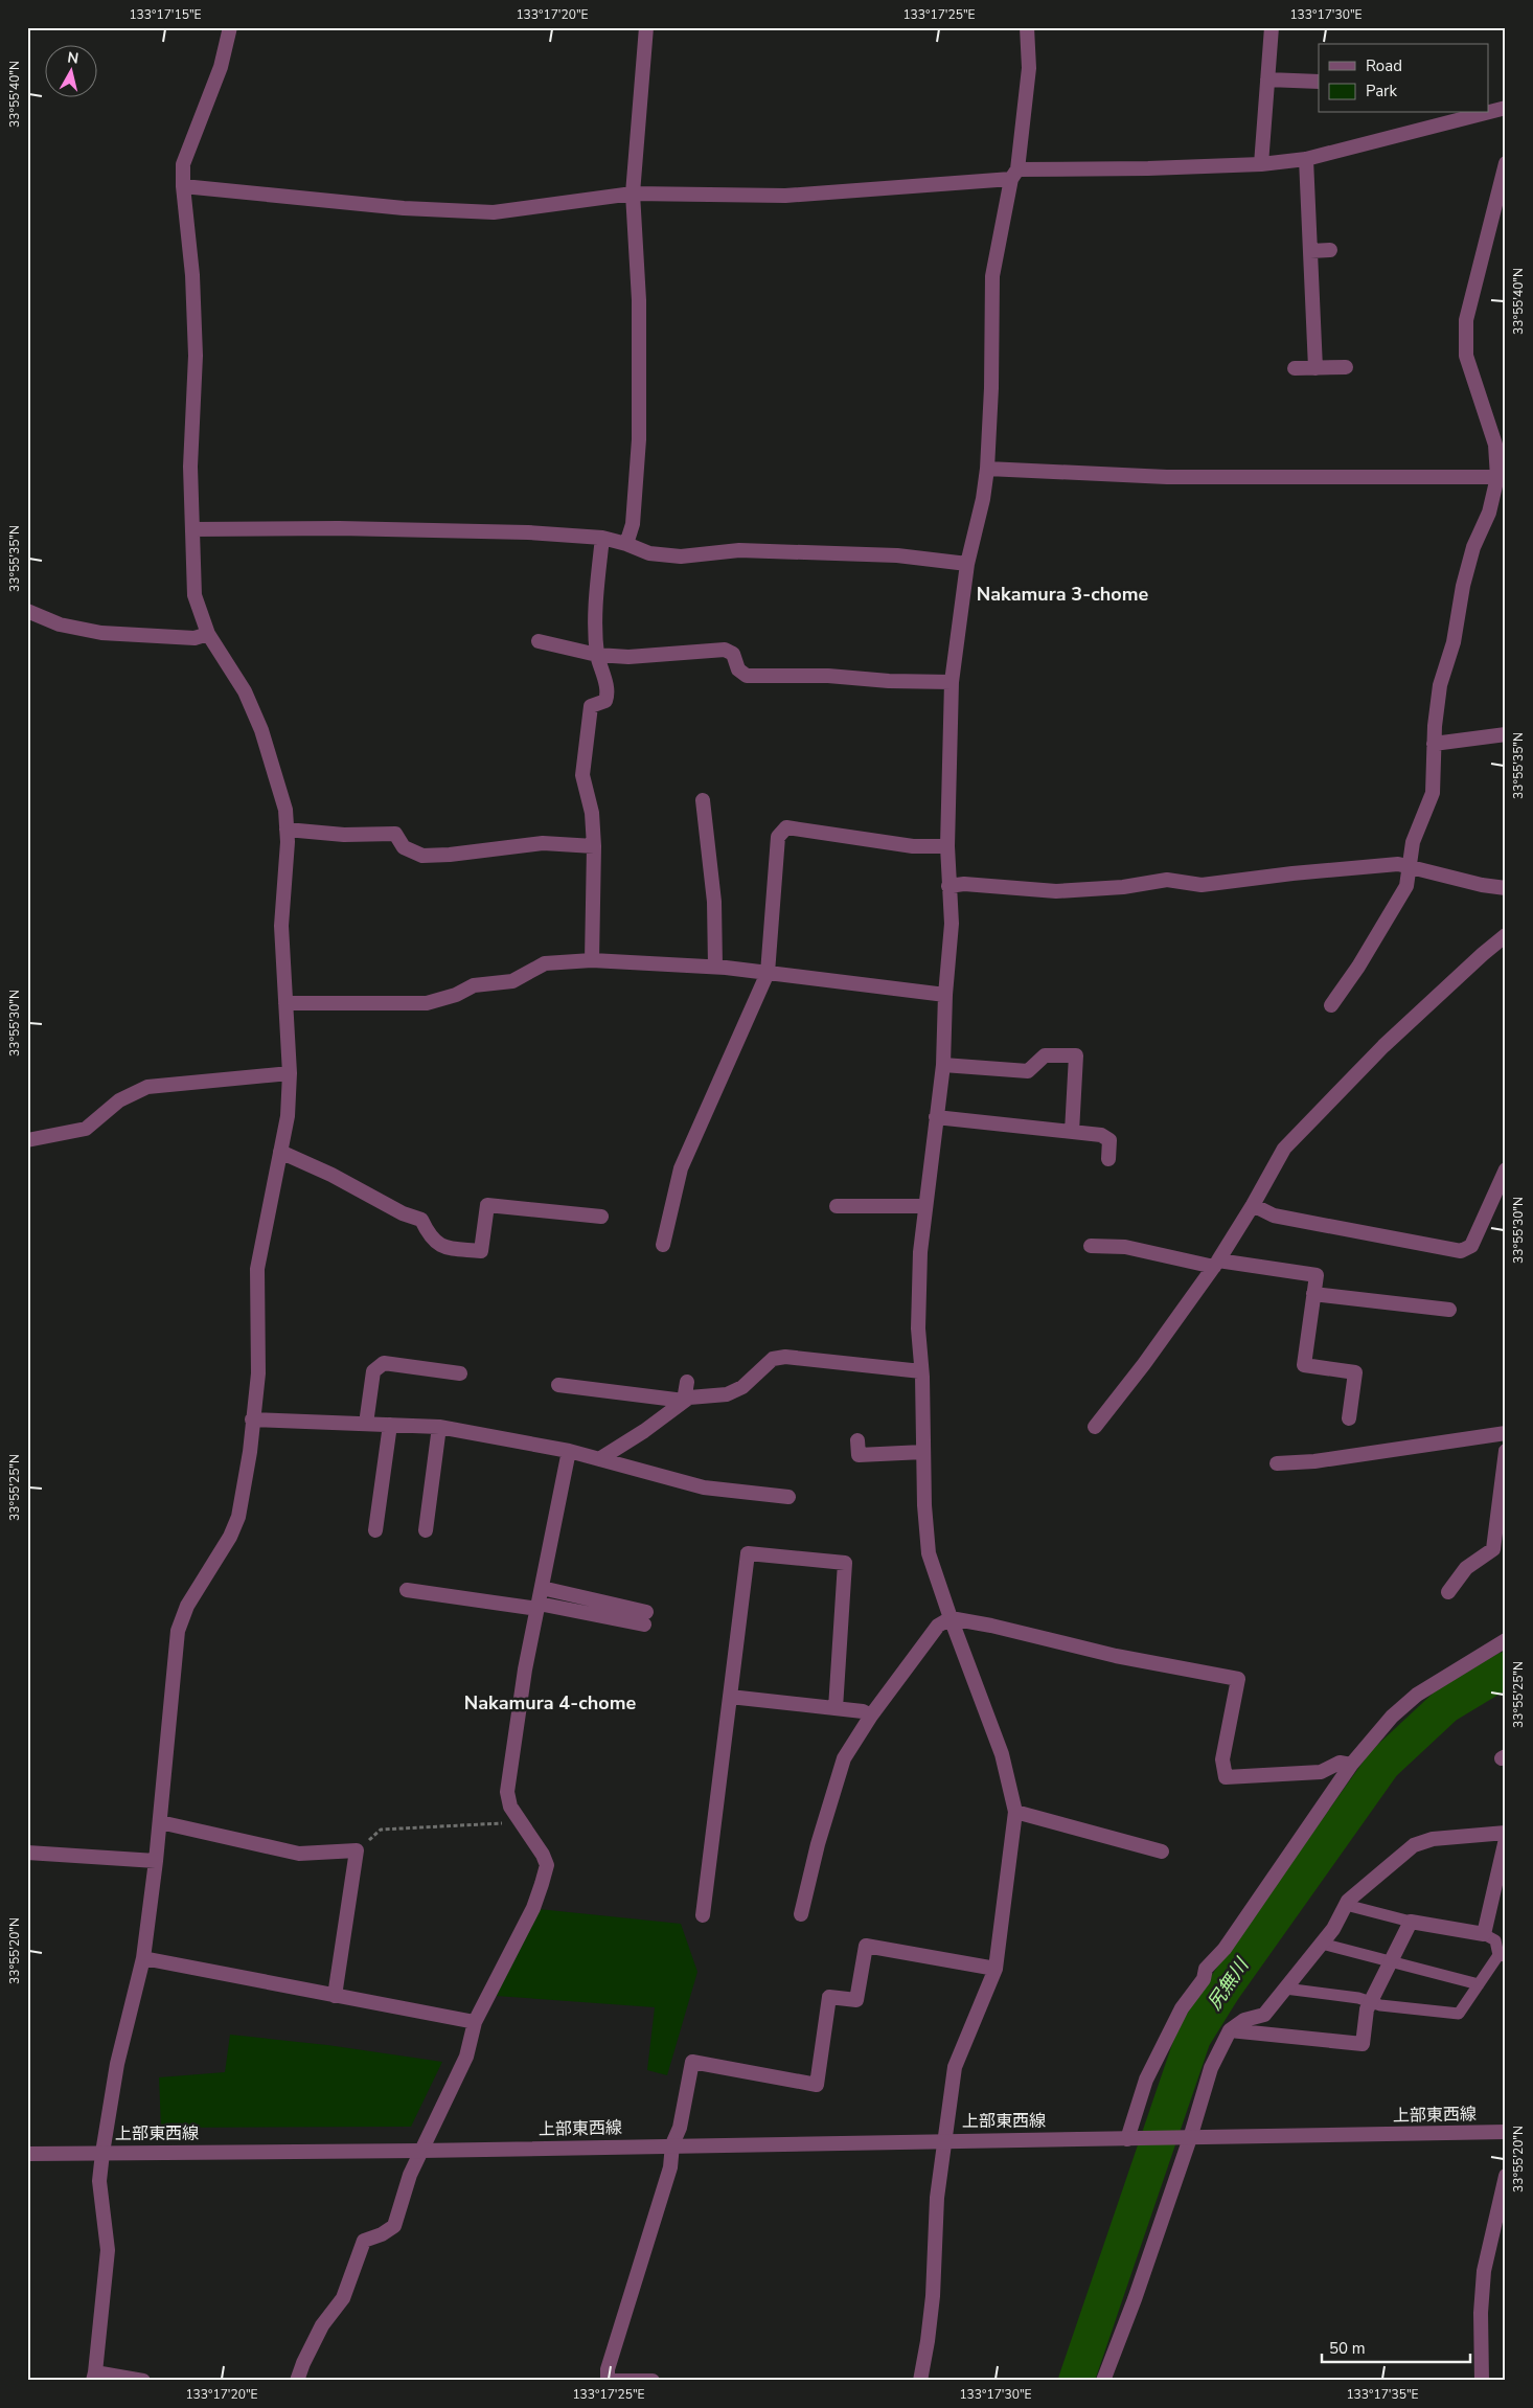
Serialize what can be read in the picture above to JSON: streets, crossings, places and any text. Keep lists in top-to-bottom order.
{
  "streets": {
    "street": ["上部東西線"]
  },
  "districts": ["Nakamura 3-chome", "Nakamura 4-chome"],
  "water": ["尻無川"],
  "legend": ["Road", "Park"],
  "scale_bar": "50 m",
  "north": "top",
  "coordinates": [
    "133°17'15\"E",
    "133°17'20\"E",
    "133°17'25\"E",
    "133°17'30\"E",
    "33°55'40\"N",
    "33°55'35\"N",
    "33°55'30\"N",
    "33°55'25\"N",
    "33°55'20\"N",
    "133°17'35\"E"
  ]
}
